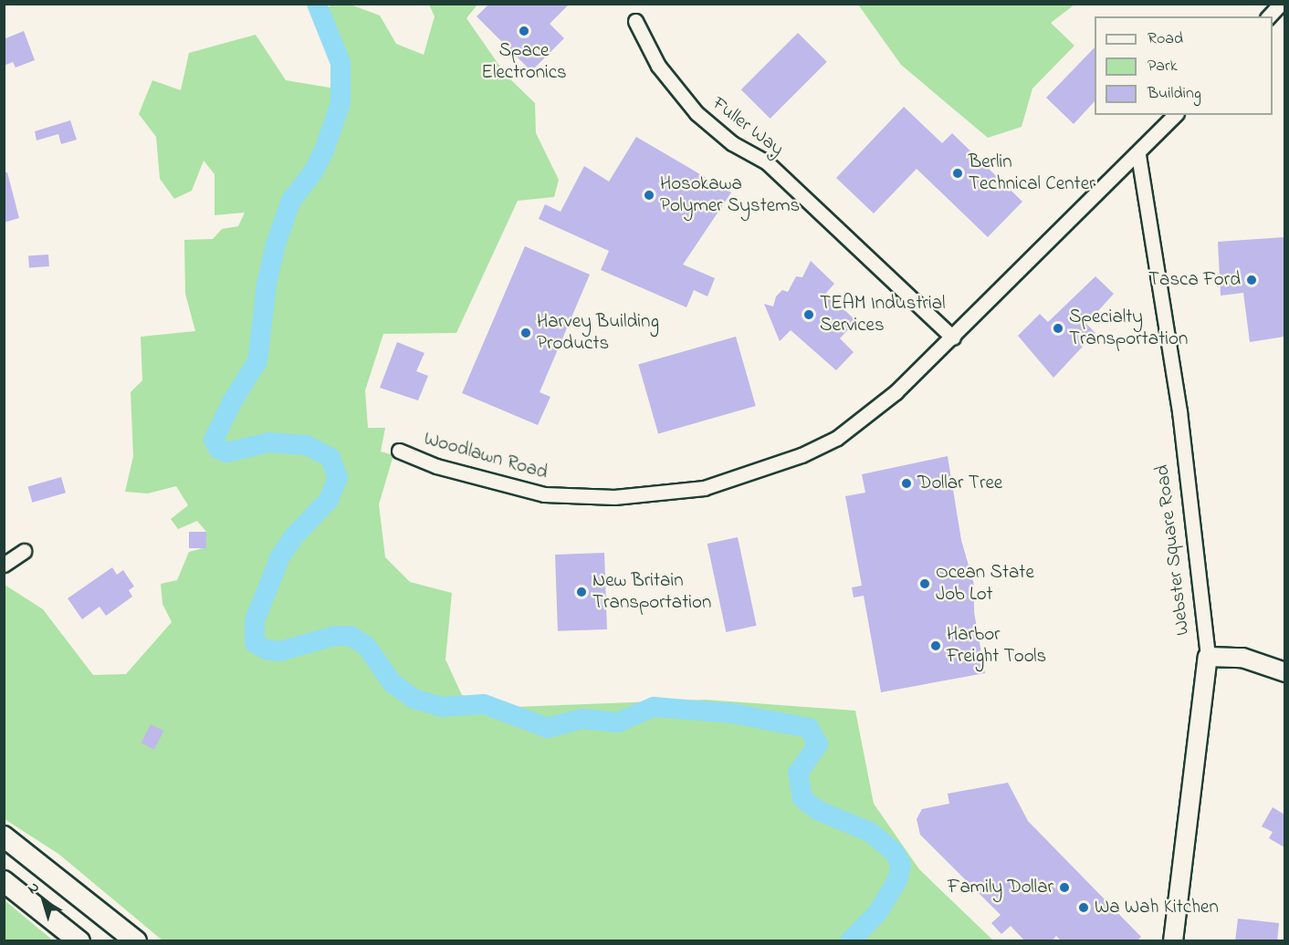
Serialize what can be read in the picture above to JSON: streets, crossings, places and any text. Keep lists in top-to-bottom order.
{
  "streets": {
    "main road": ["Webster Square Road"],
    "street": ["Fuller Way", "Woodlawn Road"]
  },
  "crossings": [
    ["Fuller Way", "Woodlawn Road"],
    ["Woodlawn Road", "Webster Square Road"]
  ],
  "places": [
    "Space Electronics",
    "Berlin Technical Center",
    "Hosokawa Polymer Systems",
    "Tasca Ford",
    "TEAM Industrial Services",
    "Specialty Transportation",
    "Harvey Building Products",
    "Dollar Tree",
    "Ocean State Job Lot",
    "New Britain Transportation",
    "Harbor Freight Tools",
    "Family Dollar",
    "Wa Wah Kitchen"
  ],
  "legend": ["Road", "Park", "Building"],
  "north": "top left"
}
